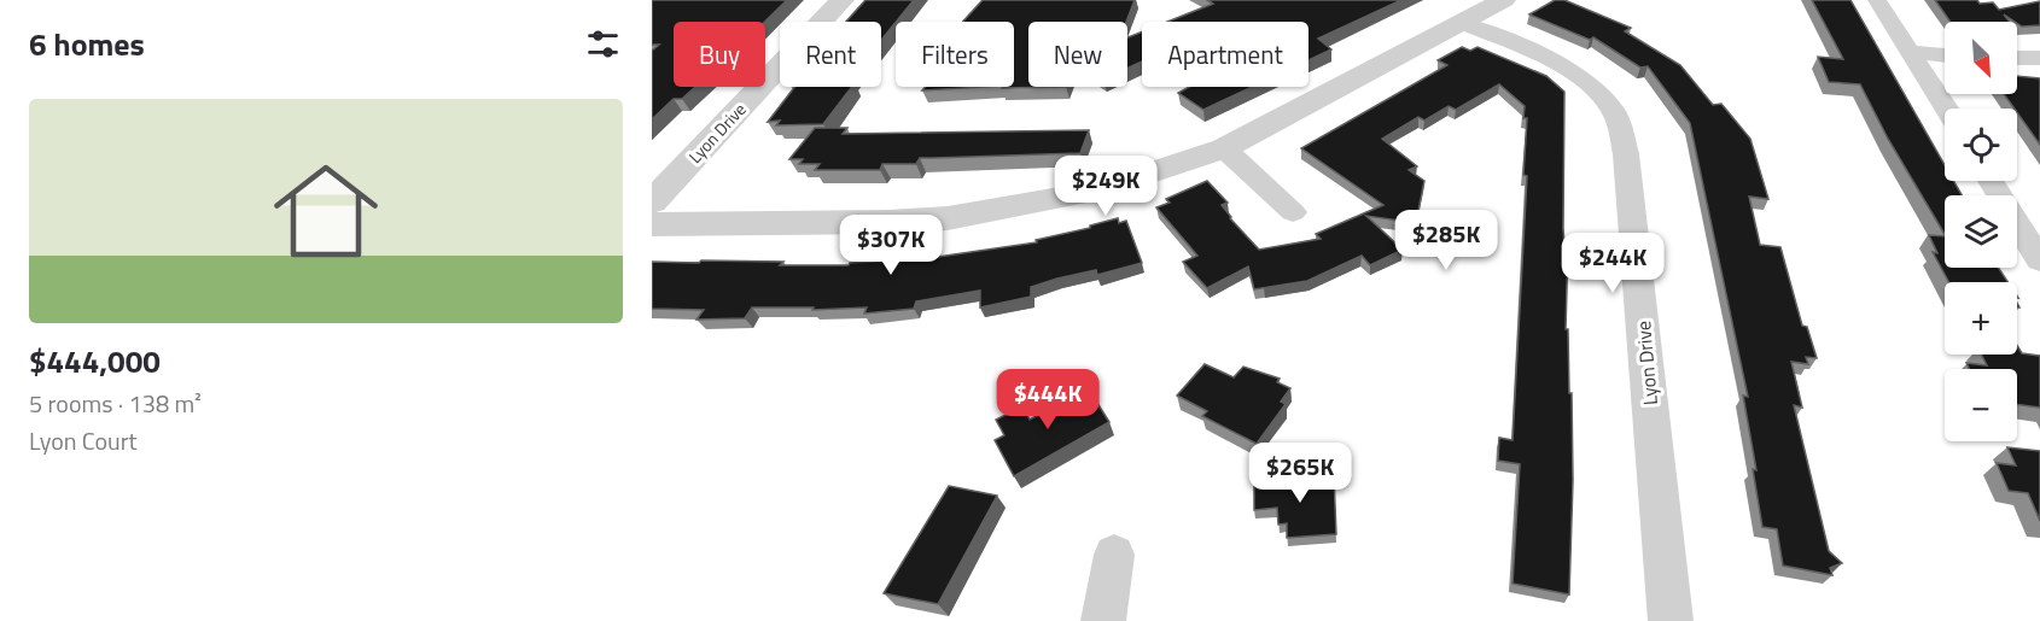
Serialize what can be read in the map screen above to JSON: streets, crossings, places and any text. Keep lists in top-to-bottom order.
{
  "streets": {
    "street": ["Lyon Drive"]
  },
  "north": "bottom right",
  "page": {
    "heading": "6 homes",
    "map_buttons": ["+", "−"],
    "chip": [
      "Buy",
      "Rent",
      "Filters",
      "New",
      "Apartment"
    ],
    "list": [
      {
        "name": "$444,000",
        "note": "5 rooms · 138 m² · Lyon Court"
      }
    ],
    "price": [
      "$249K",
      "$285K",
      "$307K",
      "$244K",
      "$444K",
      "$265K"
    ]
  }
}
